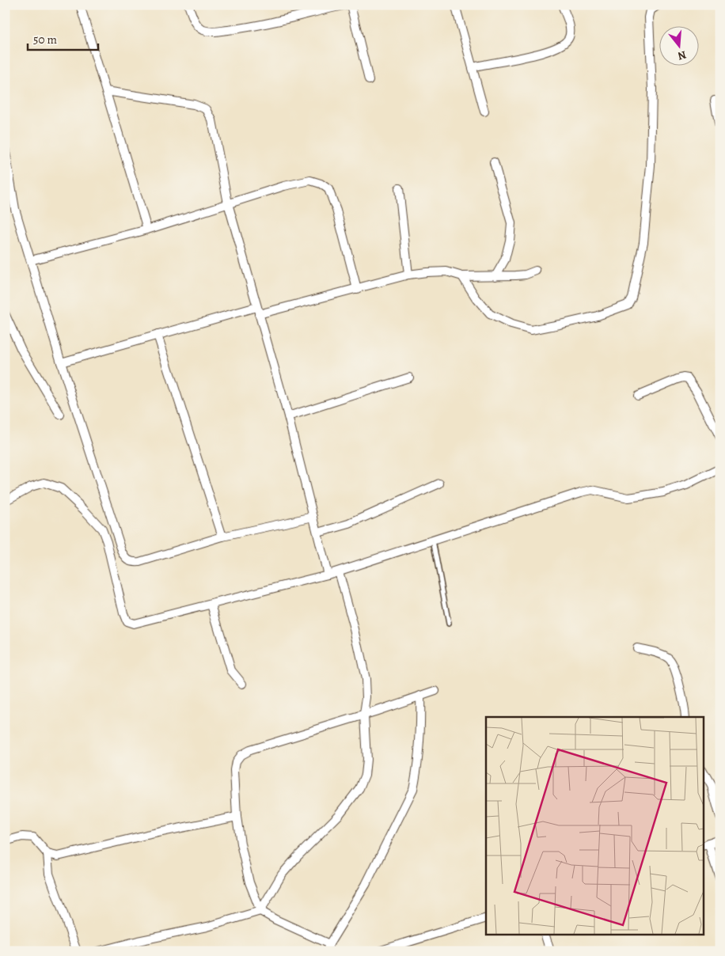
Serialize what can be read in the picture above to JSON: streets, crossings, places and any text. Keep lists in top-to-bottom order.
{
  "scale_bar": "50 m",
  "north": "bottom"
}
